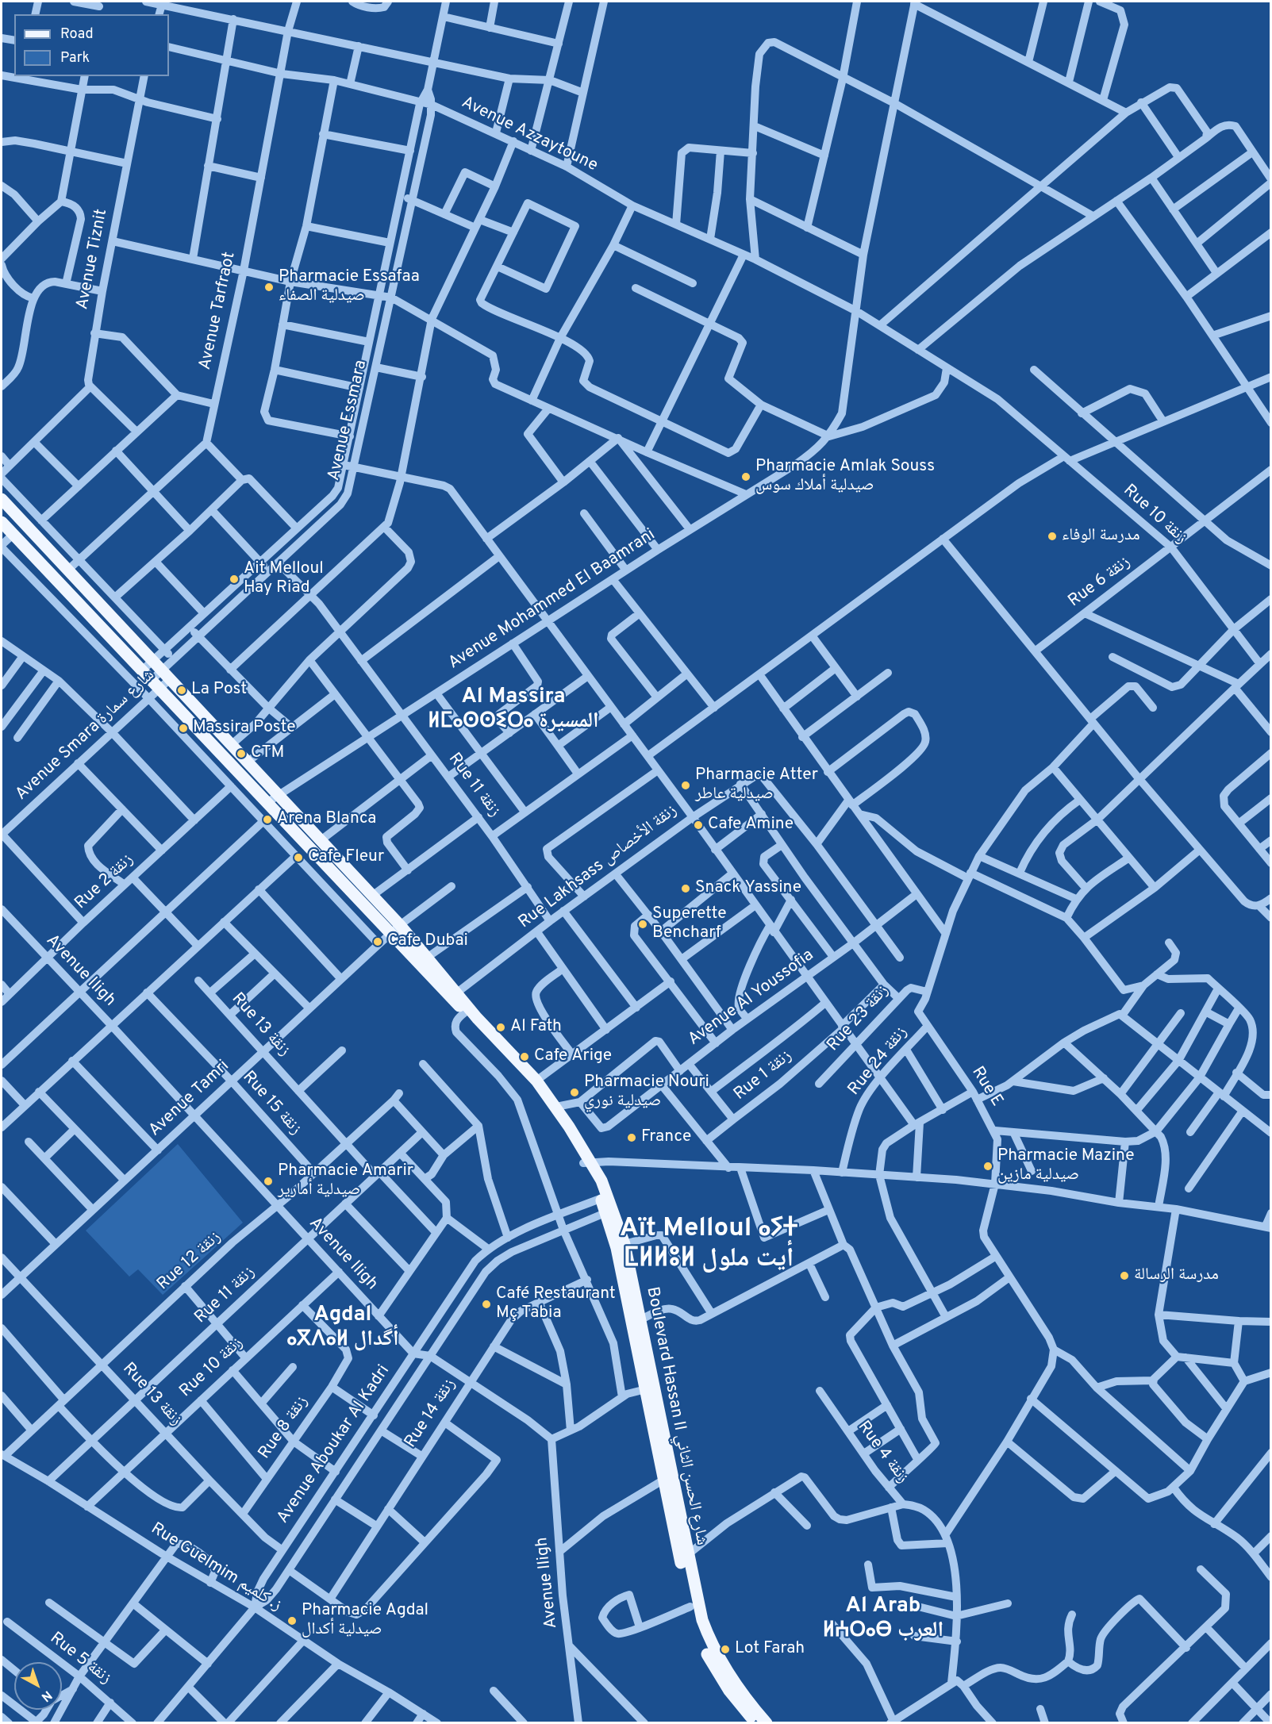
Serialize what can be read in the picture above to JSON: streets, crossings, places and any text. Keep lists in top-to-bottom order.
{
  "streets": {
    "main road": ["Boulevard Hassan II شارع الحسن الثاني"],
    "street": [
      "Avenue Azzaytoune",
      "Avenue Tiznit",
      "Avenue Tarfraot",
      "Avenue Essmara",
      "Rue 10 زنقة",
      "Rue 6 زنقة",
      "Avenue Mohammed El Baamrani",
      "Avenue Smara شارع سمارة",
      "Rue 11 زنقة",
      "Rue Lakhsass زنقة الأخصاص",
      "Rue 2 زنقة",
      "Avenue Iligh",
      "Avenue Al Youssofia",
      "Rue 23 زنقة",
      "Rue 13 زنقة",
      "Rue 24 زنقة",
      "Rue 1 زنقة",
      "Rue E",
      "Avenue Tamri",
      "Rue 15 زنقة",
      "Rue 12 زنقة",
      "Rue 14 زنقة",
      "Rue 8 زنقة",
      "Avenue Aboukar Al Kadri",
      "Rue 4 زنقة",
      "Rue Guelmim ز. كلميم",
      "Rue 5 زنقة"
    ]
  },
  "crossings": [
    ["Avenue Azzaytoune", "Avenue Tarfraot"],
    ["Avenue Azzaytoune", "Avenue Essmara"],
    ["Avenue Azzaytoune", "Rue 10 زنقة"],
    ["Avenue Essmara", "Avenue Smara شارع سمارة"],
    ["Avenue Essmara", "Rue 11 زنقة"],
    ["Avenue Essmara", "Boulevard Hassan II شارع الحسن الثاني"],
    ["Rue 10 زنقة", "Rue 6 زنقة"],
    ["Rue 10 زنقة", "Avenue Iligh"],
    ["Rue 10 زنقة", "Rue 13 زنقة"],
    ["Rue 10 زنقة", "Rue 8 زنقة"],
    ["Rue 10 زنقة", "Rue Guelmim ز. كلميم"],
    ["Avenue Mohammed El Baamrani", "Rue 11 زنقة"],
    ["Avenue Mohammed El Baamrani", "Boulevard Hassan II شارع الحسن الثاني"],
    ["Avenue Smara شارع سمارة", "Boulevard Hassan II شارع الحسن الثاني"],
    ["Rue 11 زنقة", "Rue Lakhsass زنقة الأخصاص"],
    ["Rue 11 زنقة", "Avenue Iligh"],
    ["Rue 11 زنقة", "Rue 13 زنقة"],
    ["Rue 11 زنقة", "Rue 12 زنقة"],
    ["Rue 11 زنقة", "Rue Guelmim ز. كلميم"],
    ["Rue Lakhsass زنقة الأخصاص", "Boulevard Hassan II شارع الحسن الثاني"],
    ["Rue 2 زنقة", "Avenue Iligh"],
    ["Avenue Iligh", "Avenue Tamri"],
    ["Avenue Iligh", "Rue 12 زنقة"],
    ["Avenue Iligh", "Avenue Aboukar Al Kadri"],
    ["Avenue Al Youssofia", "Rue 1 زنقة"],
    ["Rue 23 زنقة", "Rue E"],
    ["Rue 13 زنقة", "Avenue Tamri"],
    ["Rue 13 زنقة", "Rue 12 زنقة"],
    ["Rue 13 زنقة", "Rue 8 زنقة"],
    ["Rue 13 زنقة", "Avenue Aboukar Al Kadri"],
    ["Rue 24 زنقة", "Rue E"],
    ["Avenue Tamri", "Rue 15 زنقة"],
    ["Avenue Tamri", "Boulevard Hassan II شارع الحسن الثاني"],
    ["Rue 15 زنقة", "Rue 12 زنقة"],
    ["Rue 12 زنقة", "Rue Guelmim ز. كلميم"],
    ["Boulevard Hassan II شارع الحسن الثاني", "Avenue Aboukar Al Kadri"],
    ["Avenue Aboukar Al Kadri", "Rue Guelmim ز. كلميم"]
  ],
  "districts": [
    "Al Massira ⵍⵎⴰⵙⵙⵉⵔⴰ المسيرة",
    "Aït Melloul ⴰⵢⵜ ⵎⵍⵍⵓⵍ أيت ملول",
    "Agdal ⴰⴳⴷⴰⵍ أگدال",
    "Al Arab ⵍⵄⵔⴰⴱ العرب"
  ],
  "places": [
    "Pharmacie Essafaa صيدلية الصفاء",
    "Pharmacie Amlak Souss صيدلية أملاك سوس",
    "مدرسة الوفاء",
    "Ait Melloul Hay Riad",
    "La Post",
    "Massira Poste",
    "CTM",
    "Pharmacie Atter صيدلية عاطر",
    "Arena Blanca",
    "Cafe Amine",
    "Cafe Fleur",
    "Snack Yassine",
    "Superette Bencharf",
    "Cafe Dubai",
    "Al Fath",
    "Cafe Arige",
    "Pharmacie Nouri صيدلية نوري",
    "France",
    "Pharmacie Mazine صيدلية مازين",
    "Pharmacie Amarir صيدلية أمارير",
    "مدرسة الرسالة",
    "Café Restaurant Mç Tabia",
    "Pharmacie Agdal صيدلية أكدال",
    "Lot Farah"
  ],
  "legend": ["Road", "Park"],
  "north": "bottom right"
}
